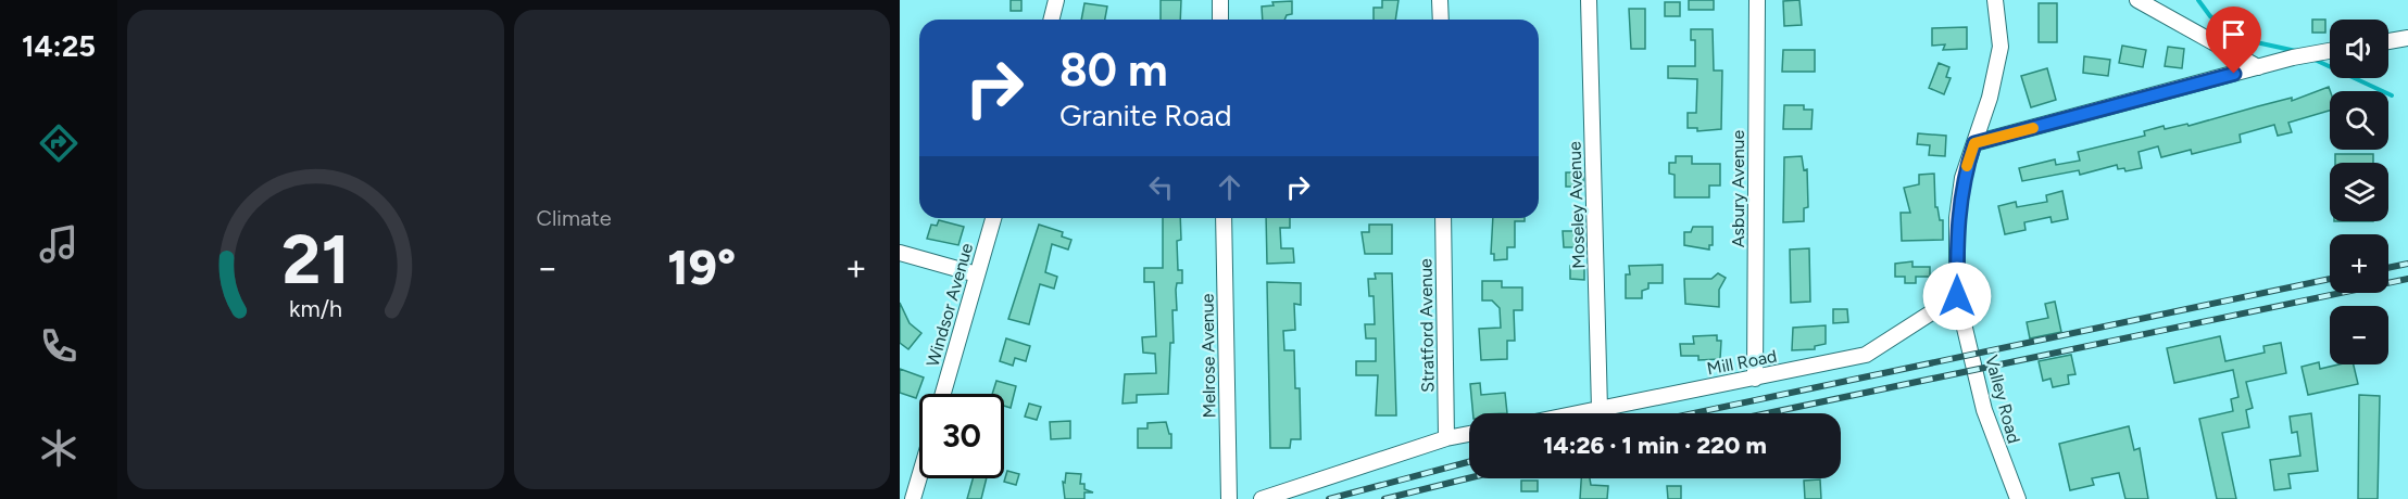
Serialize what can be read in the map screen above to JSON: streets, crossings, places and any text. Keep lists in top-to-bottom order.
{
  "streets": {
    "street": [
      "Asbury Avenue",
      "Moseley Avenue",
      "Windsor Avenue",
      "Stratford Avenue",
      "Melrose Avenue",
      "Mill Road",
      "Valley Road"
    ]
  },
  "crossings": [
    ["Asbury Avenue", "Mill Road"],
    ["Moseley Avenue", "Mill Road"],
    ["Mill Road", "Valley Road"]
  ],
  "page": {
    "tabs": "14:25",
    "tile": "Climate",
    "map_buttons": ["+", "−"],
    "turn": ["80 m", "Granite Road"],
    "heat": ["−", "19°", "+"],
    "limit": "30",
    "trip": "14:26 · 1 min · 220 m",
    "gauge": ["21", "km/h"]
  }
}
